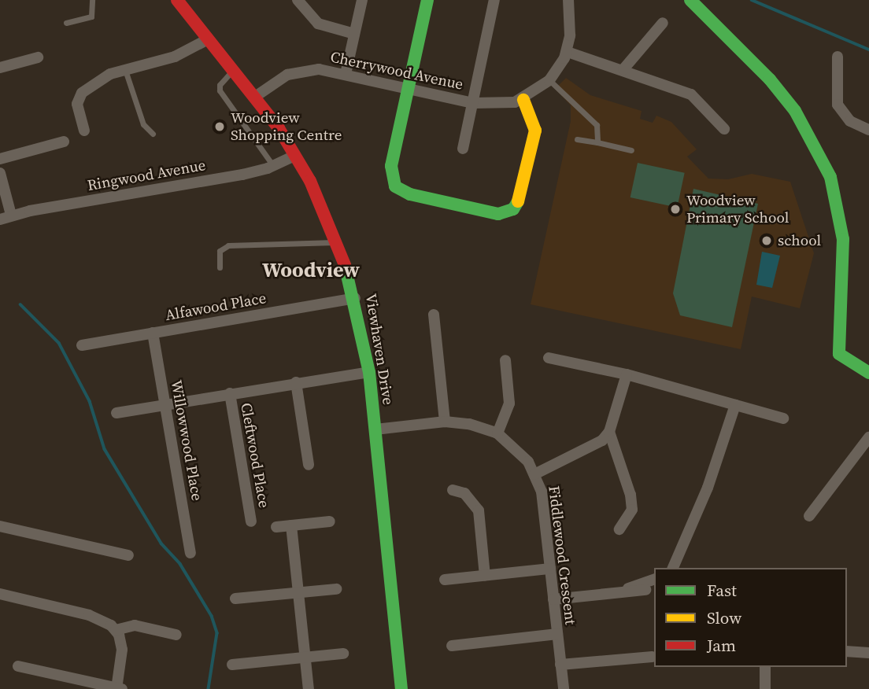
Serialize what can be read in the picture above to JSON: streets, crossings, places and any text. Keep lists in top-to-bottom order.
{
  "streets": {
    "street": [
      "Cherrywood Avenue",
      "Ringwood Avenue",
      "Alfawood Place",
      "Viewhaven Drive",
      "Willowwood Place",
      "Cleftwood Place",
      "Fiddlewood Crescent"
    ]
  },
  "crossings": [
    ["Cherrywood Avenue", "Viewhaven Drive"],
    ["Ringwood Avenue", "Viewhaven Drive"],
    ["Alfawood Place", "Viewhaven Drive"],
    ["Alfawood Place", "Willowwood Place"],
    ["Viewhaven Drive", "Fiddlewood Crescent"]
  ],
  "districts": ["Woodview"],
  "places": ["Woodview Shopping Centre", "Woodview Primary School", "school"],
  "legend": ["Fast", "Slow", "Jam"]
}
